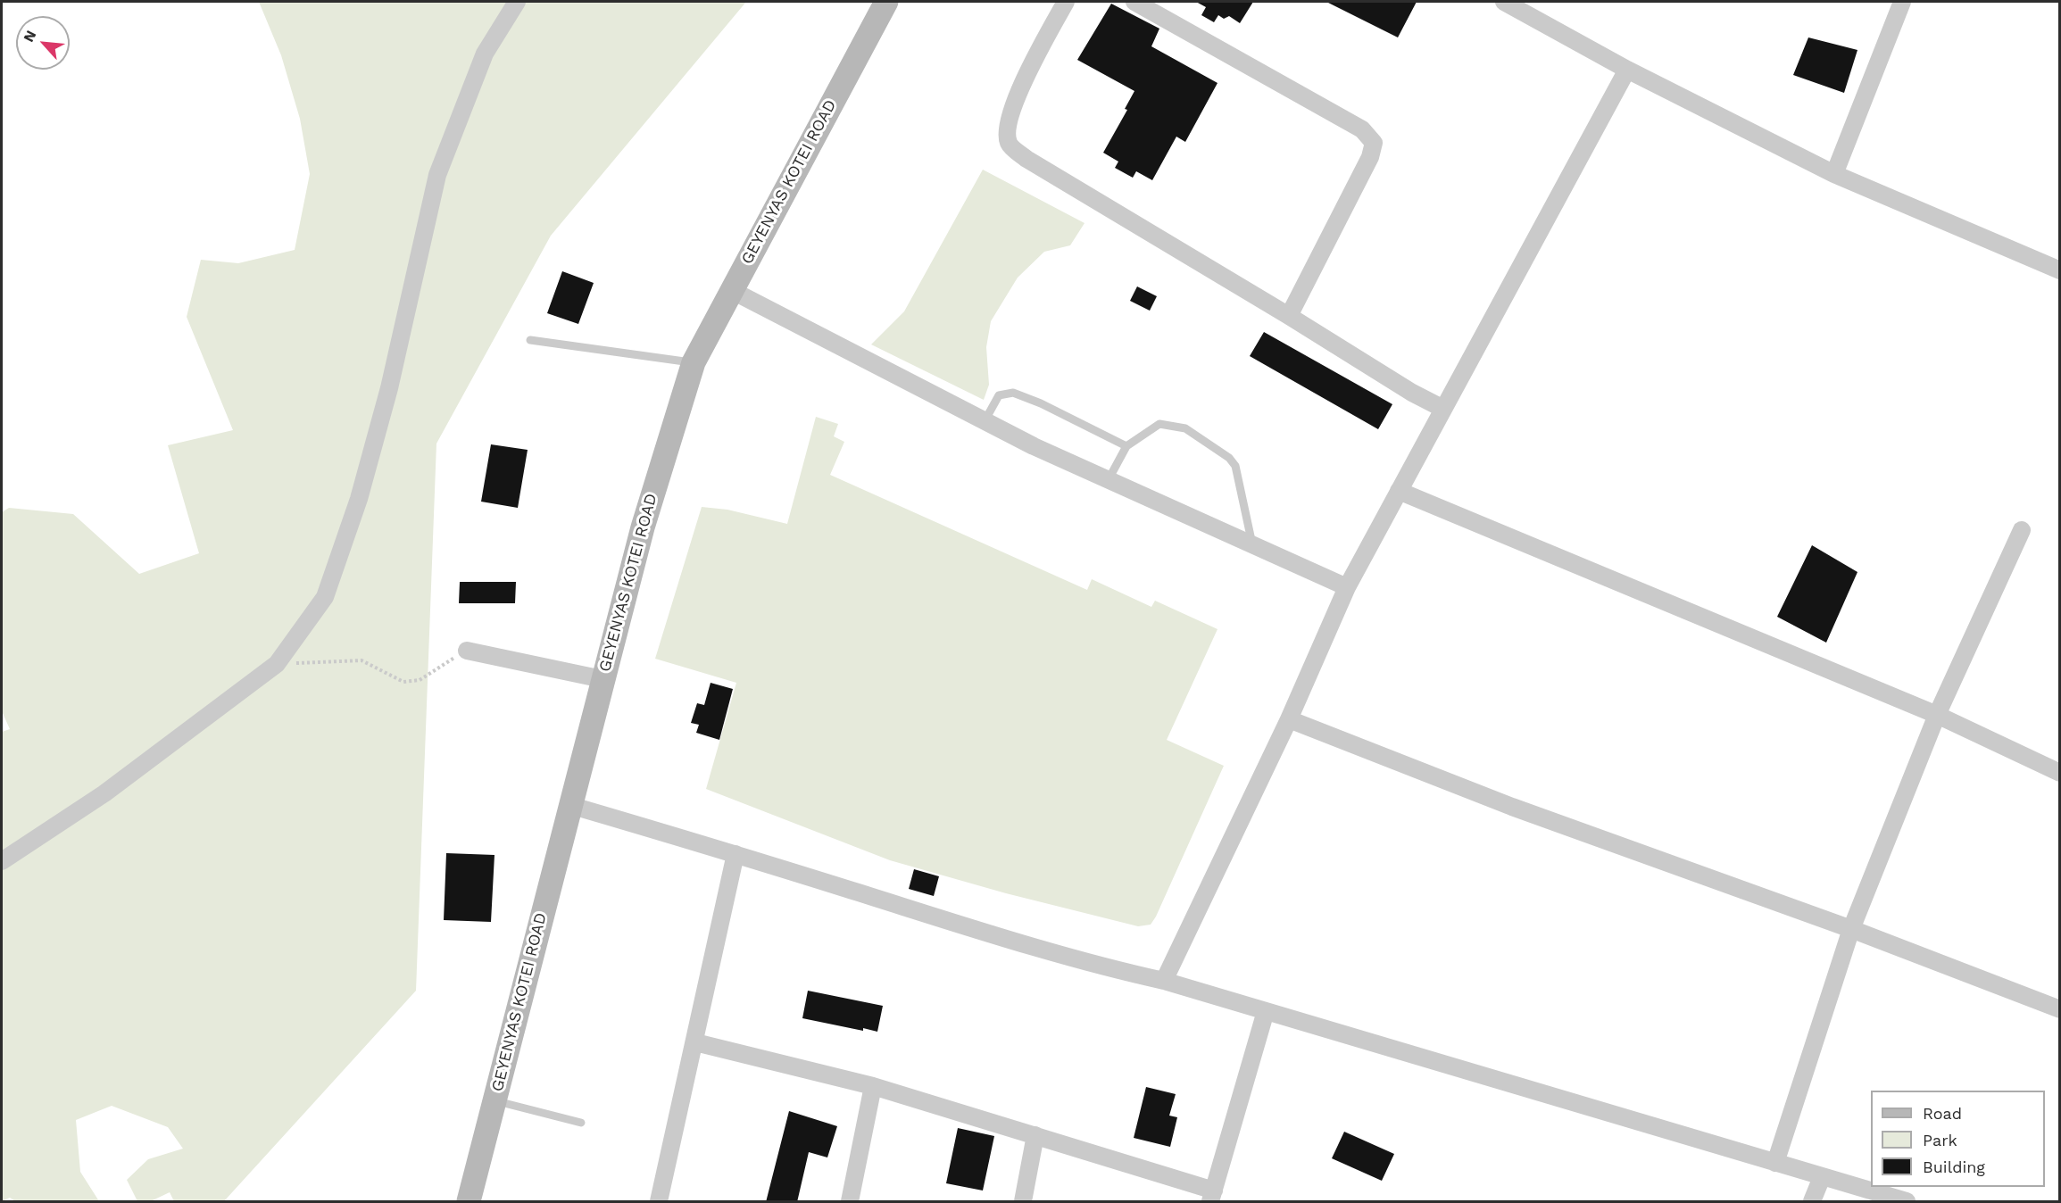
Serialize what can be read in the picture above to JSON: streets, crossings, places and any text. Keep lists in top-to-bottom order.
{
  "streets": {
    "street": ["GEYENYAS KOTEI ROAD"]
  },
  "legend": ["Road", "Park", "Building"],
  "north": "top left"
}
